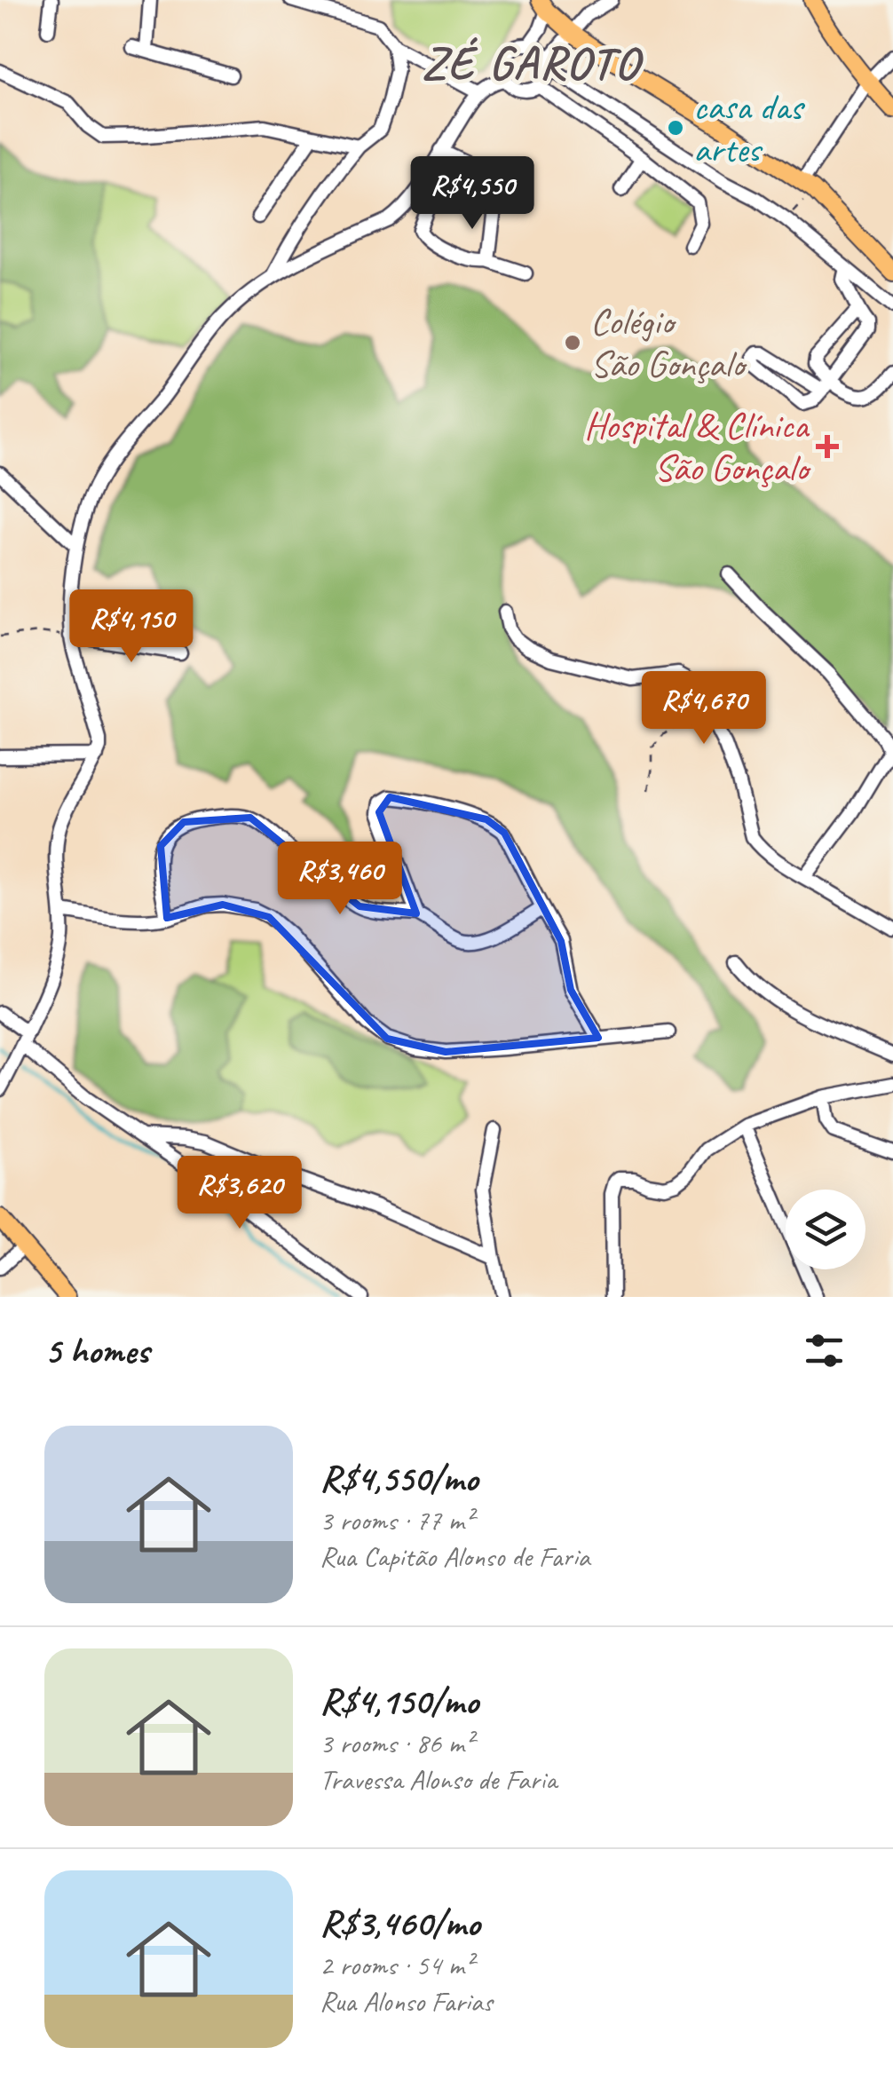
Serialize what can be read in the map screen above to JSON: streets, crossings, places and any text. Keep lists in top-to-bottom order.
{
  "districts": ["ZÉ GAROTO"],
  "places": {
    "other": ["casa das artes", "Colégio São Gonçalo"],
    "health": ["Hospital & Clínica São Gonçalo"]
  },
  "page": {
    "price": [
      "R$4,550",
      "R$4,150",
      "R$4,670",
      "R$3,460",
      "R$3,620"
    ],
    "heading": "5 homes",
    "list": [
      {
        "name": "R$4,550/mo",
        "note": "3 rooms · 77 m² · Rua Capitão Alonso de Faria"
      },
      {
        "name": "R$4,150/mo",
        "note": "3 rooms · 86 m² · Travessa Alonso de Faria"
      },
      {
        "name": "R$3,460/mo",
        "note": "2 rooms · 54 m² · Rua Alonso Farias"
      }
    ]
  }
}
